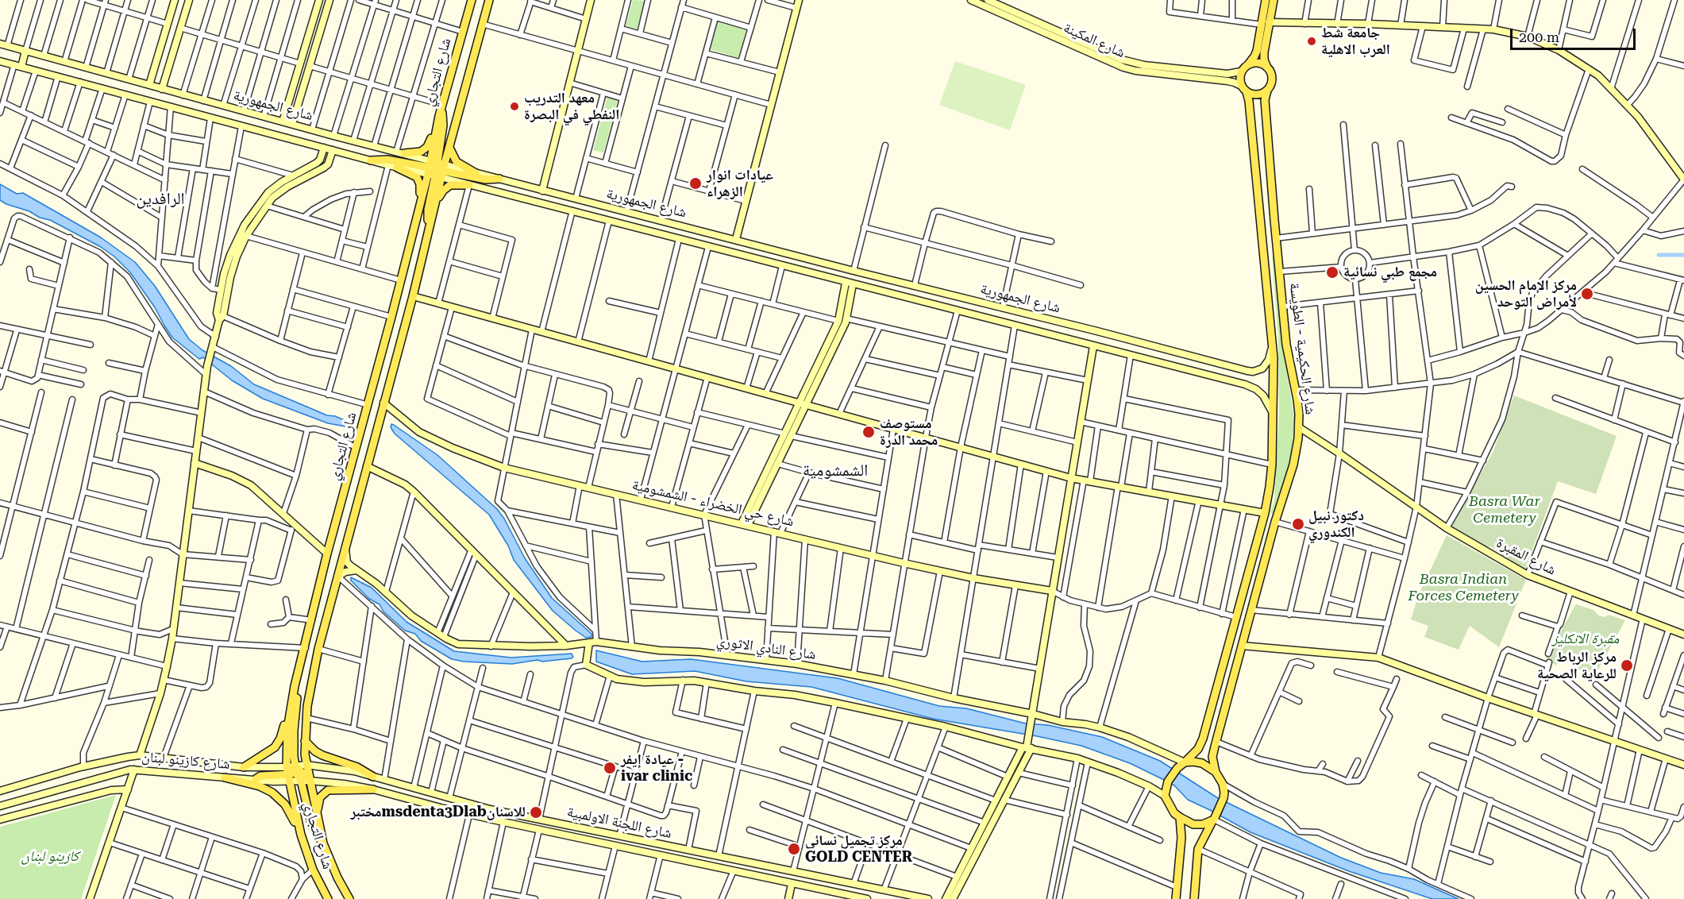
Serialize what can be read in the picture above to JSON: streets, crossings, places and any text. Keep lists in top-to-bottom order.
{
  "streets": {
    "main road": ["شارع التجاري", "شارع الحكيمية - الطويسة"],
    "street": [
      "شارع المكينة",
      "شارع الجمهورية",
      "شارع حي الخضراء - الشمشومية",
      "شارع المقبرة",
      "شارع النادي الاثوري",
      "شارع كازينو لبنان",
      "شارع اللجنة الاولمبية"
    ]
  },
  "crossings": [
    ["شارع المكينة", "شارع الحكيمية - الطويسة"],
    ["شارع التجاري", "شارع الجمهورية"],
    ["شارع التجاري", "شارع حي الخضراء - الشمشومية"],
    ["شارع التجاري", "شارع كازينو لبنان"],
    ["شارع التجاري", "شارع اللجنة الاولمبية"],
    ["شارع الجمهورية", "شارع الحكيمية - الطويسة"],
    ["شارع الحكيمية - الطويسة", "شارع المقبرة"],
    ["شارع الحكيمية - الطويسة", "شارع النادي الاثوري"]
  ],
  "districts": ["الرافدين", "الشمشومية"],
  "parks": [
    "Basra War Cemetery",
    "Basra Indian Forces Cemetery",
    "مقبرة الانكليز",
    "كازينو لبنان"
  ],
  "places": [
    "جامعة شط العرب الاهلية",
    "معهد التدريب النفطي في البصرة",
    "عيادات انوار الزهراء",
    "مجمع طبي نسائية",
    "مركز الإمام الحسين لأمراض التوحد",
    "مستوصف محمد الدرة",
    "دكتور نبيل الكندوري",
    "مركز الرباط للرعاية الصحية",
    "عيادة إيفر - ivar clinic",
    "مختبرmsdenta3Dlabللاسنان",
    "مركز تجميل نسائي GOLD CENTER"
  ],
  "scale_bar": "200 m"
}
